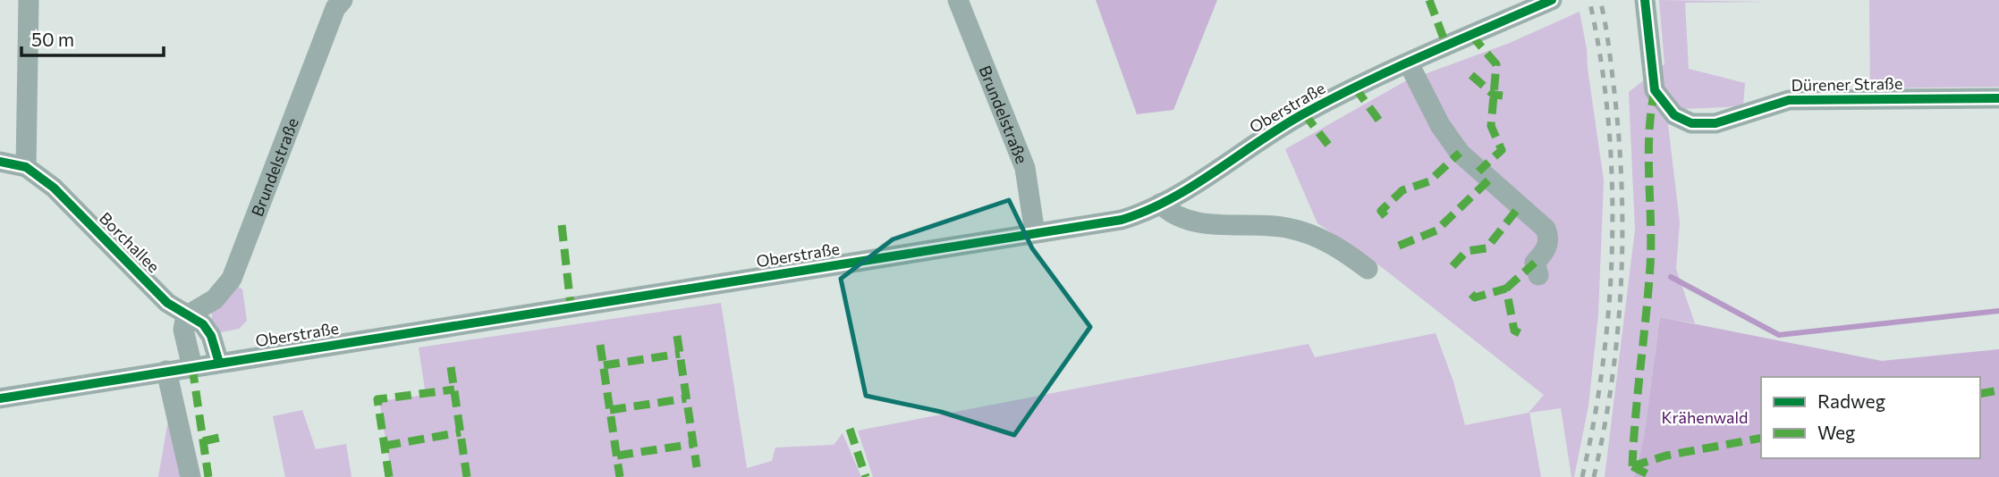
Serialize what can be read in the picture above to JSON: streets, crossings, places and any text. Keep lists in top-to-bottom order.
{
  "streets": {
    "street": [
      "Dürener Straße",
      "Oberstraße",
      "Brundelstraße",
      "Borchallee"
    ]
  },
  "crossings": [
    ["Oberstraße", "Brundelstraße"],
    ["Oberstraße", "Borchallee"],
    ["Brundelstraße", "Borchallee"]
  ],
  "parks": ["Krähenwald"],
  "legend": ["Radweg", "Weg"],
  "scale_bar": "50 m"
}
